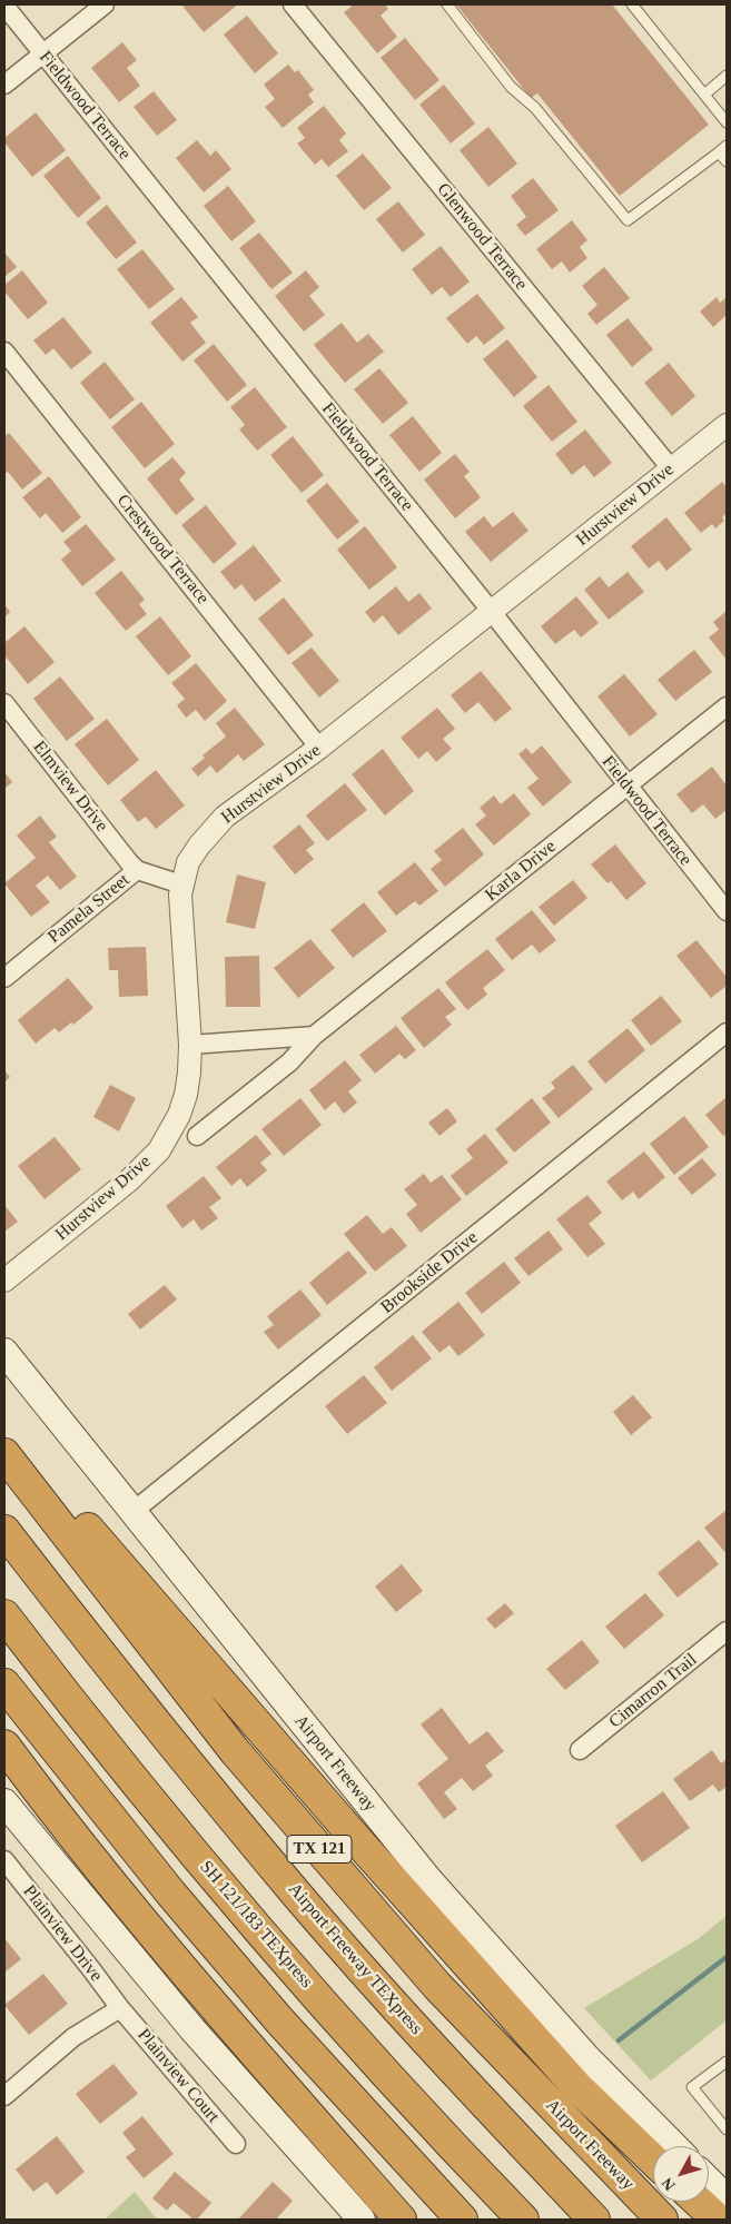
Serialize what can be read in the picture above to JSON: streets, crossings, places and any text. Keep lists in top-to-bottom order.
{
  "streets": {
    "highway": [
      "Airport Freeway",
      "TX 121",
      "SH 121/183 TEXpress",
      "Airport Freeway TEXpress"
    ],
    "street": [
      "Fieldwood Terrace",
      "Glenwood Terrace",
      "Hurstview Drive",
      "Crestwood Terrace",
      "Elmview Drive",
      "Karla Drive",
      "Pamela Street",
      "Brookside Drive",
      "Cimarron Trail",
      "Plainview Drive",
      "Plainview Court"
    ]
  },
  "crossings": [
    ["Fieldwood Terrace", "Hurstview Drive"],
    ["Fieldwood Terrace", "Karla Drive"],
    ["Glenwood Terrace", "Hurstview Drive"],
    ["Hurstview Drive", "Crestwood Terrace"],
    ["Hurstview Drive", "Pamela Street"],
    ["Elmview Drive", "Pamela Street"],
    ["Brookside Drive", "Airport Freeway"],
    ["Plainview Drive", "Plainview Court"]
  ],
  "north": "bottom left"
}
